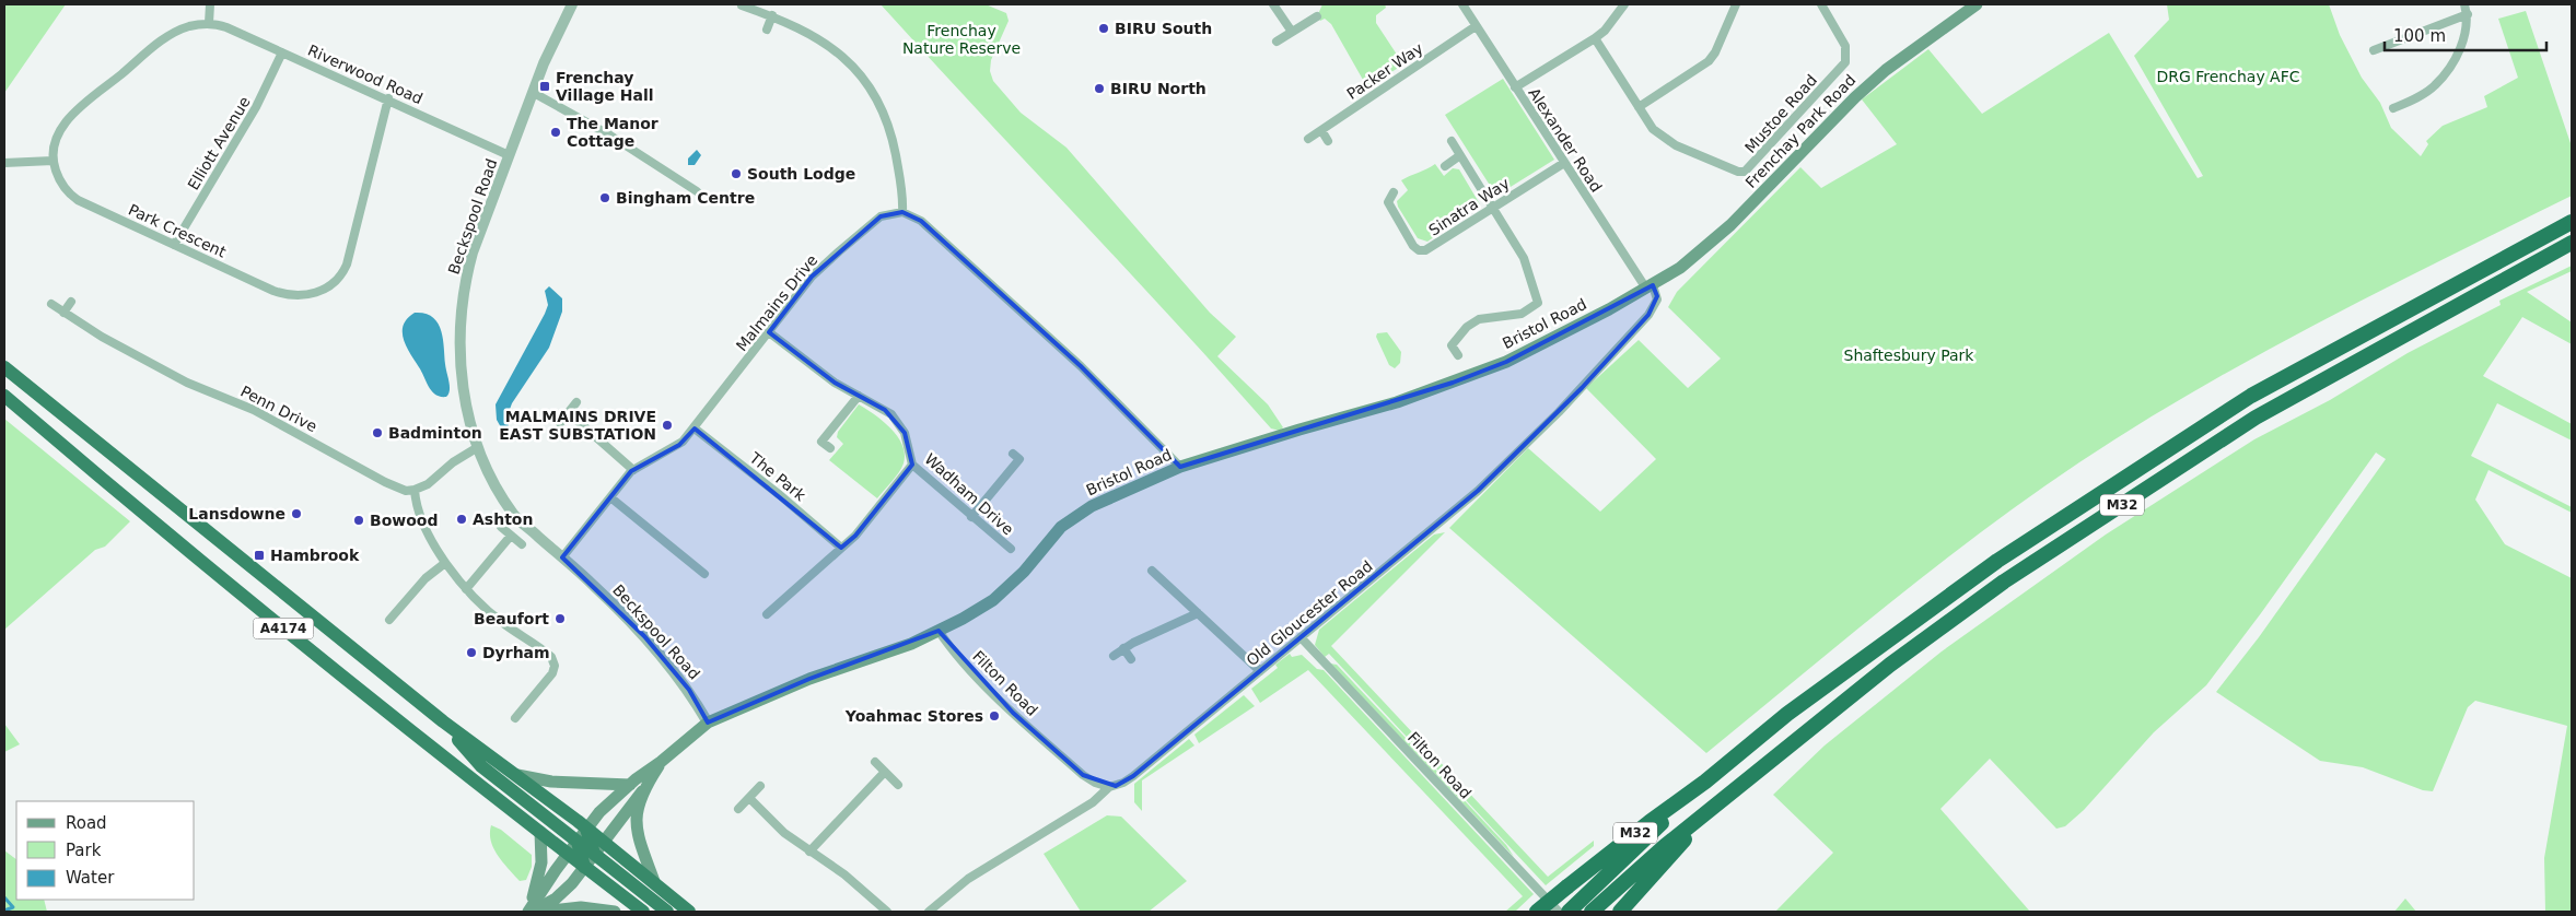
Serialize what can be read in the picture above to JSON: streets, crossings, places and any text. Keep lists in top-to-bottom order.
{
  "streets": {
    "highway": ["M32", "A4174"],
    "main road": ["Frenchay Park Road", "Bristol Road"],
    "street": [
      "Packer Way",
      "Riverwood Road",
      "Mustoe Road",
      "Alexander Road",
      "Elliott Avenue",
      "Sinatra Way",
      "Beckspool Road",
      "Park Crescent",
      "Malmains Drive",
      "Penn Drive",
      "The Park",
      "Wadham Drive",
      "Old Gloucester Road",
      "Filton Road"
    ]
  },
  "crossings": [
    ["Packer Way", "Alexander Road"],
    ["Riverwood Road", "Elliott Avenue"],
    ["Riverwood Road", "Beckspool Road"],
    ["Riverwood Road", "Park Crescent"],
    ["Frenchay Park Road", "Alexander Road"],
    ["Frenchay Park Road", "Bristol Road"],
    ["Frenchay Park Road", "Old Gloucester Road"],
    ["Alexander Road", "Sinatra Way"],
    ["Alexander Road", "Bristol Road"],
    ["Alexander Road", "Old Gloucester Road"],
    ["Elliott Avenue", "Park Crescent"],
    ["Beckspool Road", "Malmains Drive"],
    ["Beckspool Road", "Bristol Road"],
    ["Malmains Drive", "The Park"],
    ["Malmains Drive", "Wadham Drive"],
    ["Bristol Road", "Old Gloucester Road"],
    ["Bristol Road", "A4174"],
    ["Bristol Road", "Filton Road"],
    ["Old Gloucester Road", "Filton Road"]
  ],
  "parks": ["Frenchay Nature Reserve", "DRG Frenchay AFC", "Shaftesbury Park"],
  "places": {
    "other": [
      "BIRU South",
      "BIRU North",
      "The Manor Cottage",
      "South Lodge",
      "Bingham Centre",
      "MALMAINS DRIVE EAST SUBSTATION",
      "Badminton",
      "Lansdowne",
      "Ashton",
      "Bowood",
      "Beaufort",
      "Dyrham",
      "Yoahmac Stores"
    ],
    "transit": ["Frenchay Village Hall", "Hambrook"]
  },
  "legend": ["Road", "Park", "Water"],
  "scale_bar": "100 m"
}
